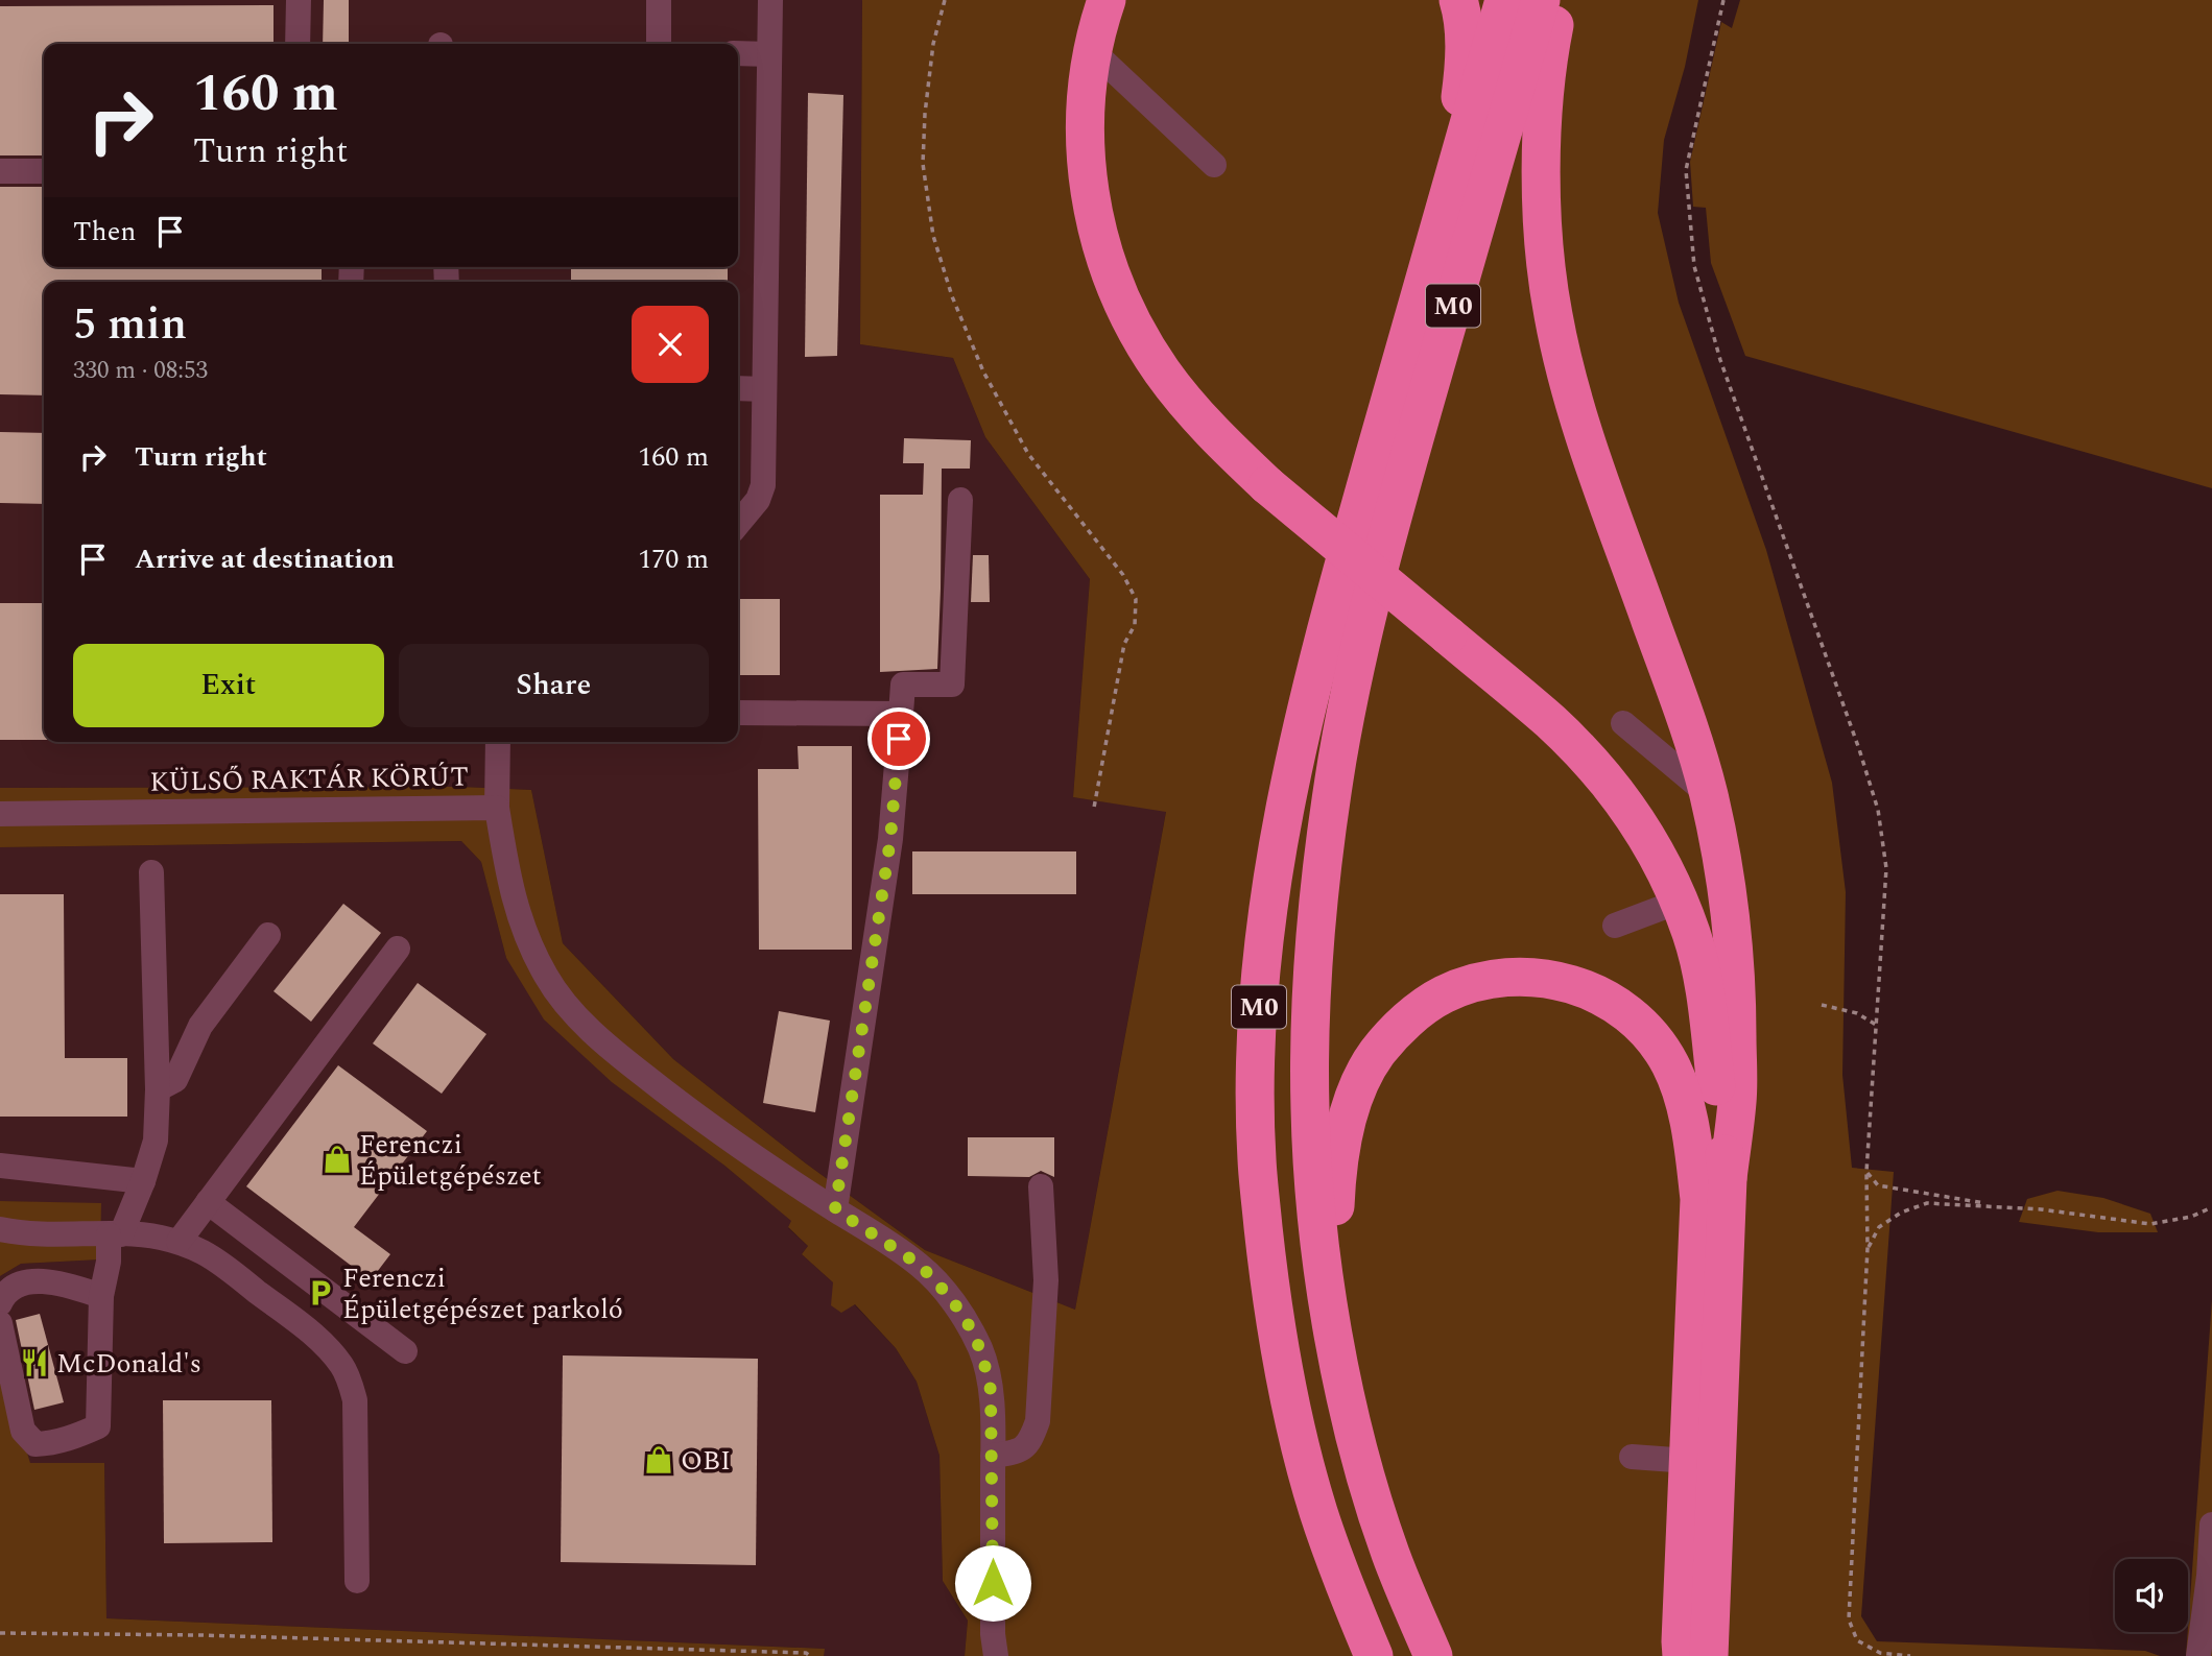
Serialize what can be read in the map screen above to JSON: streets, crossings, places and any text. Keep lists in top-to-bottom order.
{
  "streets": {
    "highway": ["M0"],
    "street": ["KÜLSŐ RAKTÁR KÖRÚT"]
  },
  "places": {
    "shop": ["Ferenczi Épületgépészet", "OBI"],
    "parking": ["Ferenczi Épületgépészet parkoló"],
    "restaurant": ["McDonald's"]
  },
  "page": {
    "turn": ["160 m", "Turn right"],
    "then": "Then",
    "heading": ["5 min", "330 m · 08:53"],
    "list": [
      {
        "name": "Turn right",
        "value": "160 m"
      },
      {
        "name": "Arrive at destination",
        "value": "170 m"
      }
    ],
    "buttons": ["Exit", "Share"]
  }
}
